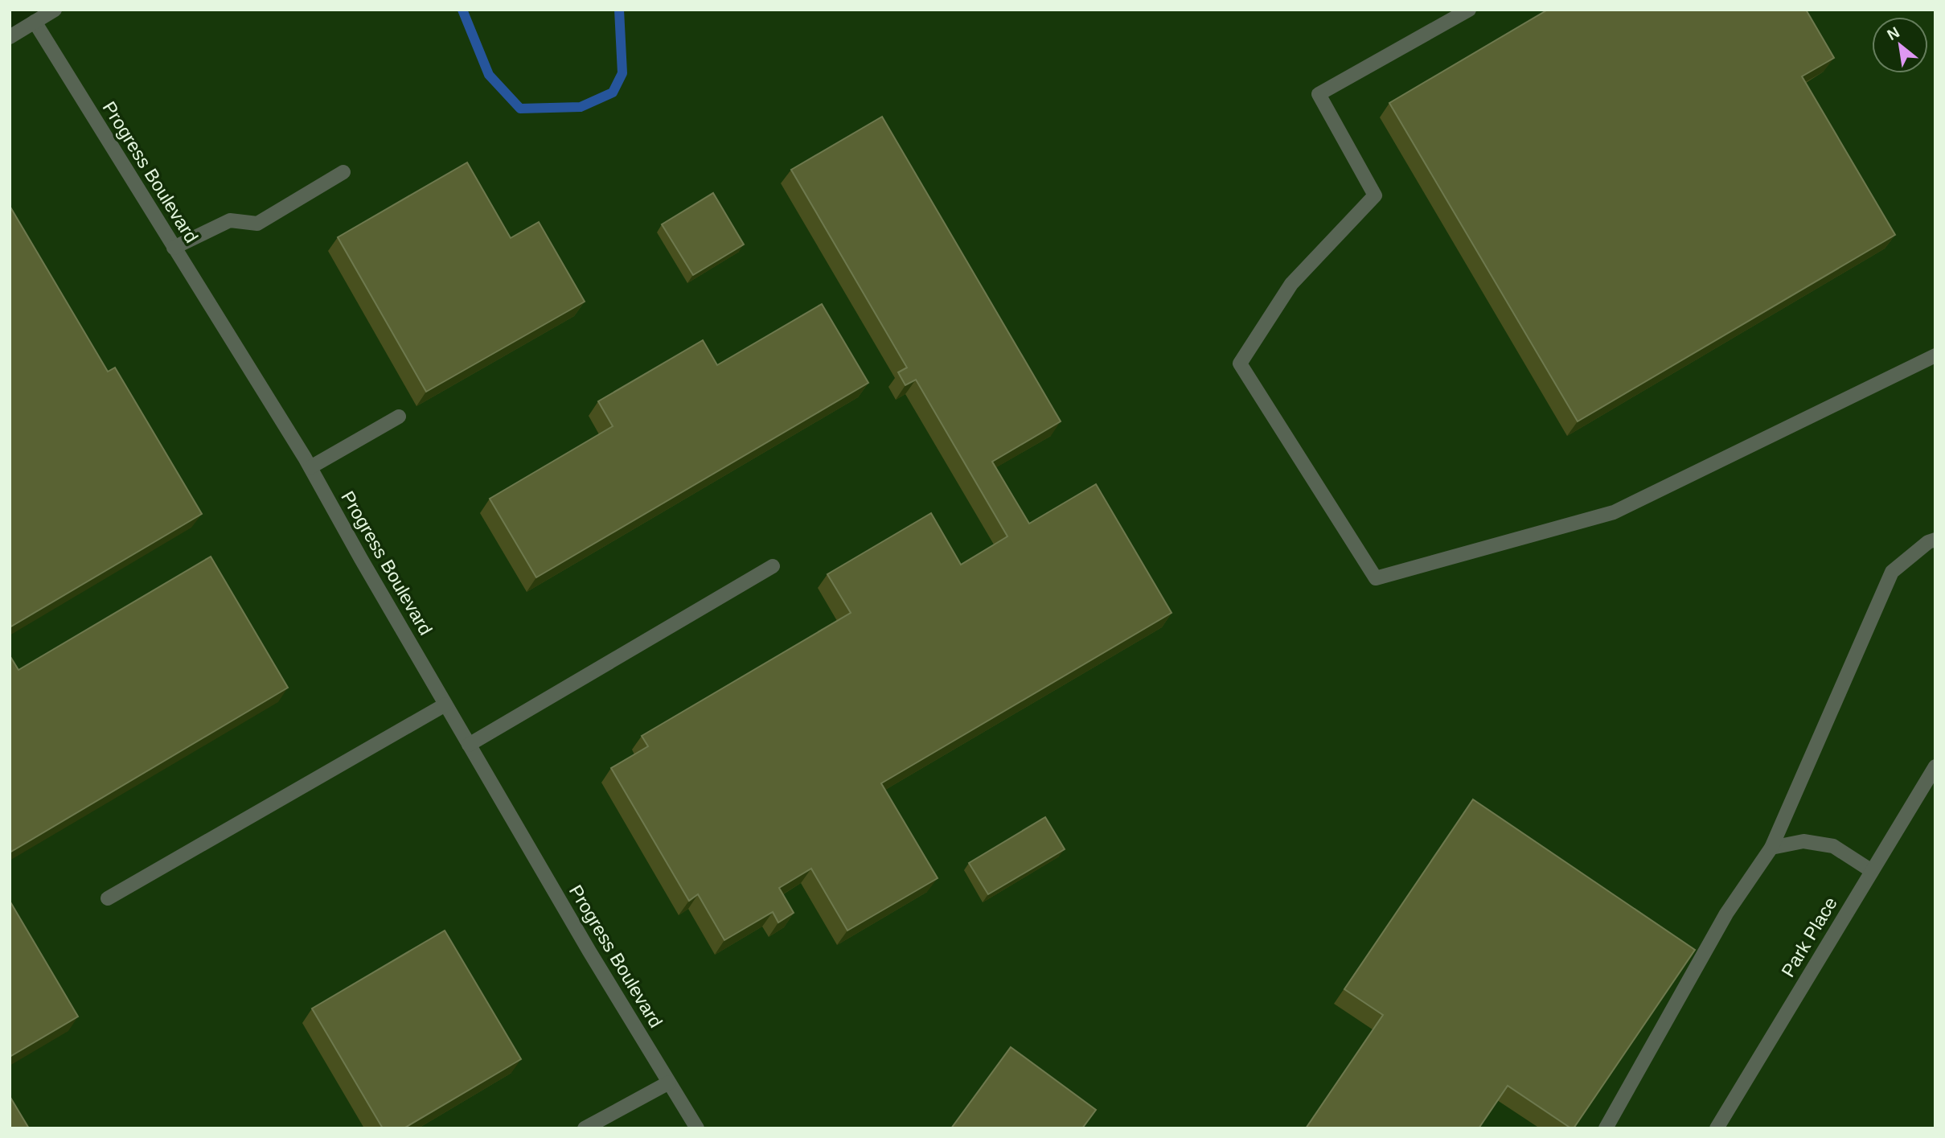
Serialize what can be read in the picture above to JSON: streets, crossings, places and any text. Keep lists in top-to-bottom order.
{
  "streets": {
    "street": ["Progress Boulevard", "Park Place"]
  },
  "north": "top left"
}
